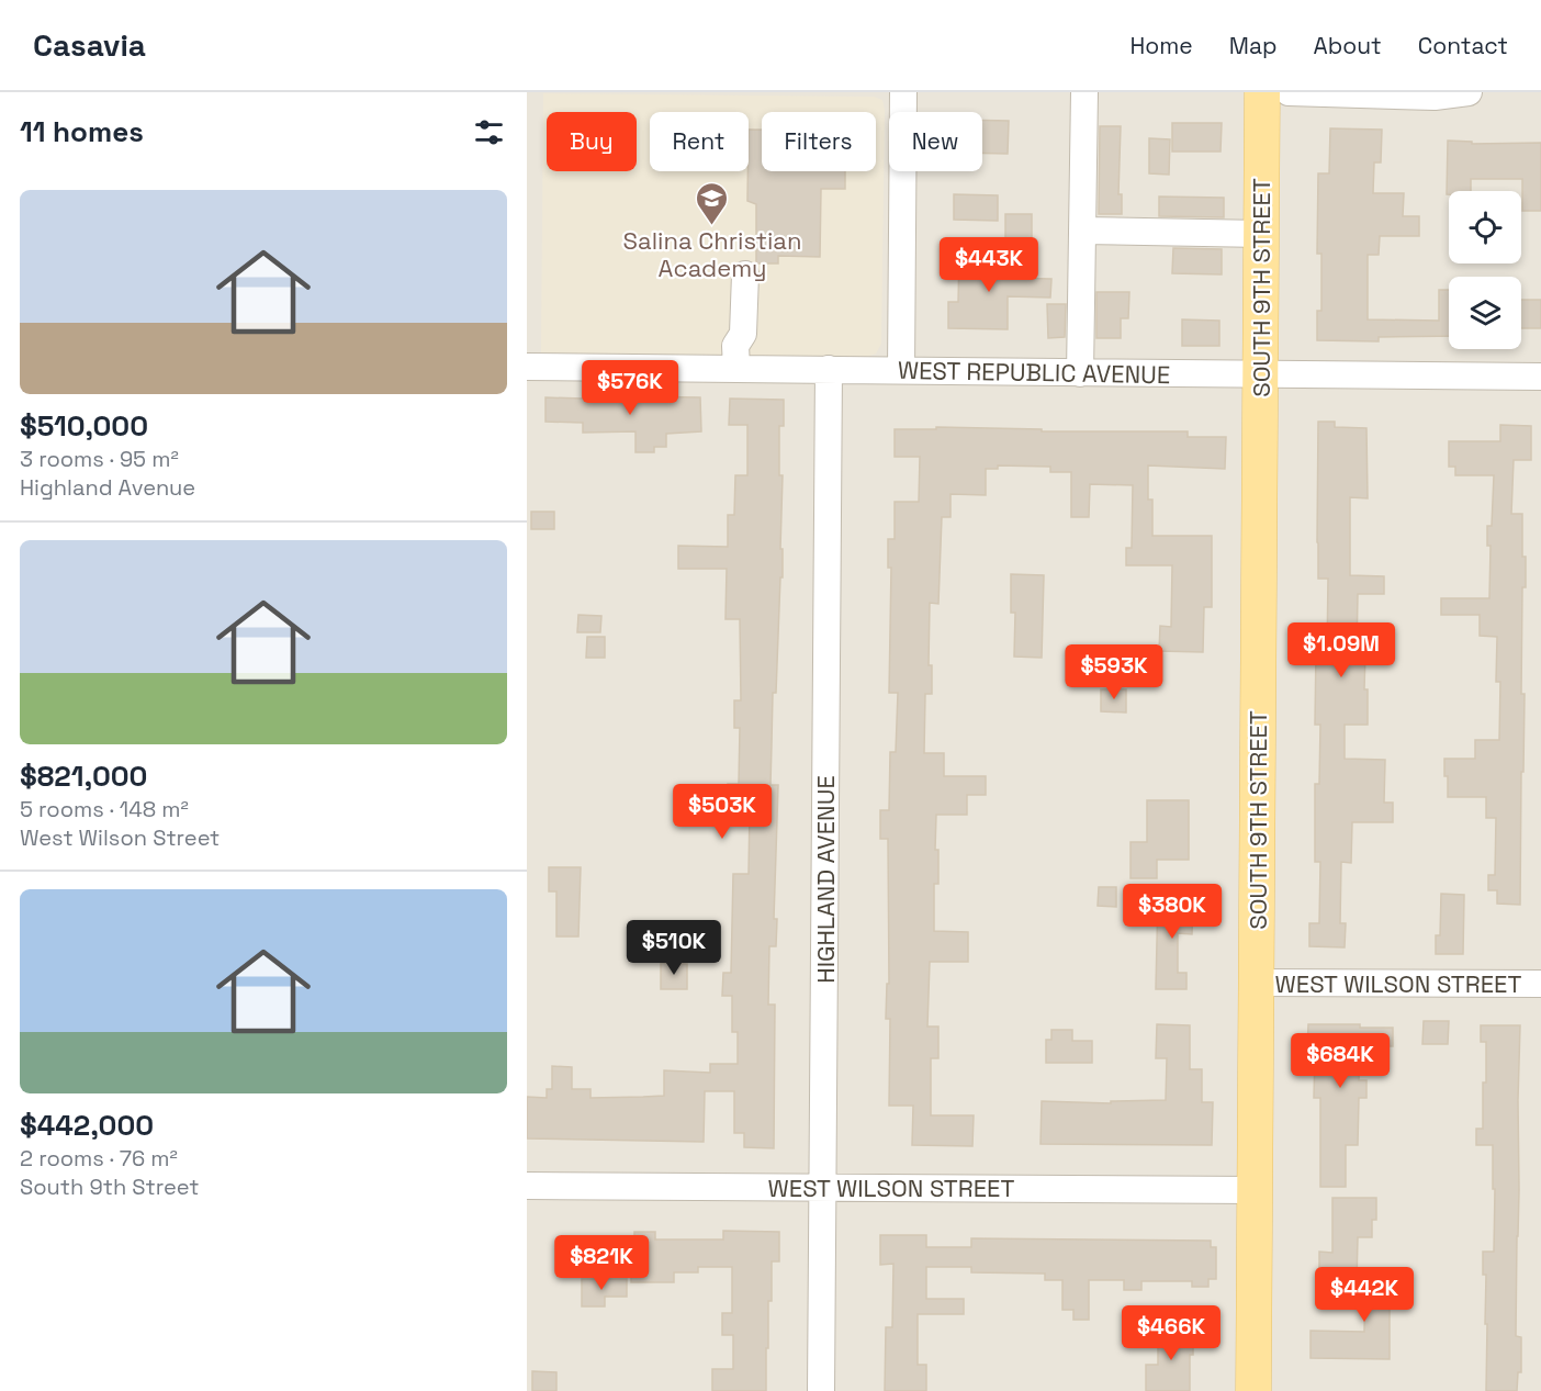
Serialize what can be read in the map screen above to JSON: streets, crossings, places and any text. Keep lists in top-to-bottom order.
{
  "streets": {
    "main road": ["SOUTH 9TH STREET"],
    "street": ["WEST REPUBLIC AVENUE", "HIGHLAND AVENUE", "WEST WILSON STREET"]
  },
  "crossings": [
    ["SOUTH 9TH STREET", "WEST REPUBLIC AVENUE"],
    ["SOUTH 9TH STREET", "WEST WILSON STREET"],
    ["WEST REPUBLIC AVENUE", "HIGHLAND AVENUE"],
    ["HIGHLAND AVENUE", "WEST WILSON STREET"]
  ],
  "places": {
    "school or university": ["Salina Christian Academy"]
  },
  "page": {
    "header": "Casavia",
    "nav": [
      "Home",
      "Map",
      "About",
      "Contact"
    ],
    "heading": "11 homes",
    "chip": [
      "Buy",
      "Rent",
      "Filters",
      "New"
    ],
    "list": [
      {
        "name": "$510,000",
        "note": "3 rooms · 95 m² · Highland Avenue"
      },
      {
        "name": "$821,000",
        "note": "5 rooms · 148 m² · West Wilson Street"
      },
      {
        "name": "$442,000",
        "note": "2 rooms · 76 m² · South 9th Street"
      }
    ],
    "price": [
      "$443K",
      "$576K",
      "$1.09M",
      "$593K",
      "$503K",
      "$380K",
      "$510K",
      "$684K",
      "$821K",
      "$442K",
      "$466K"
    ]
  }
}
